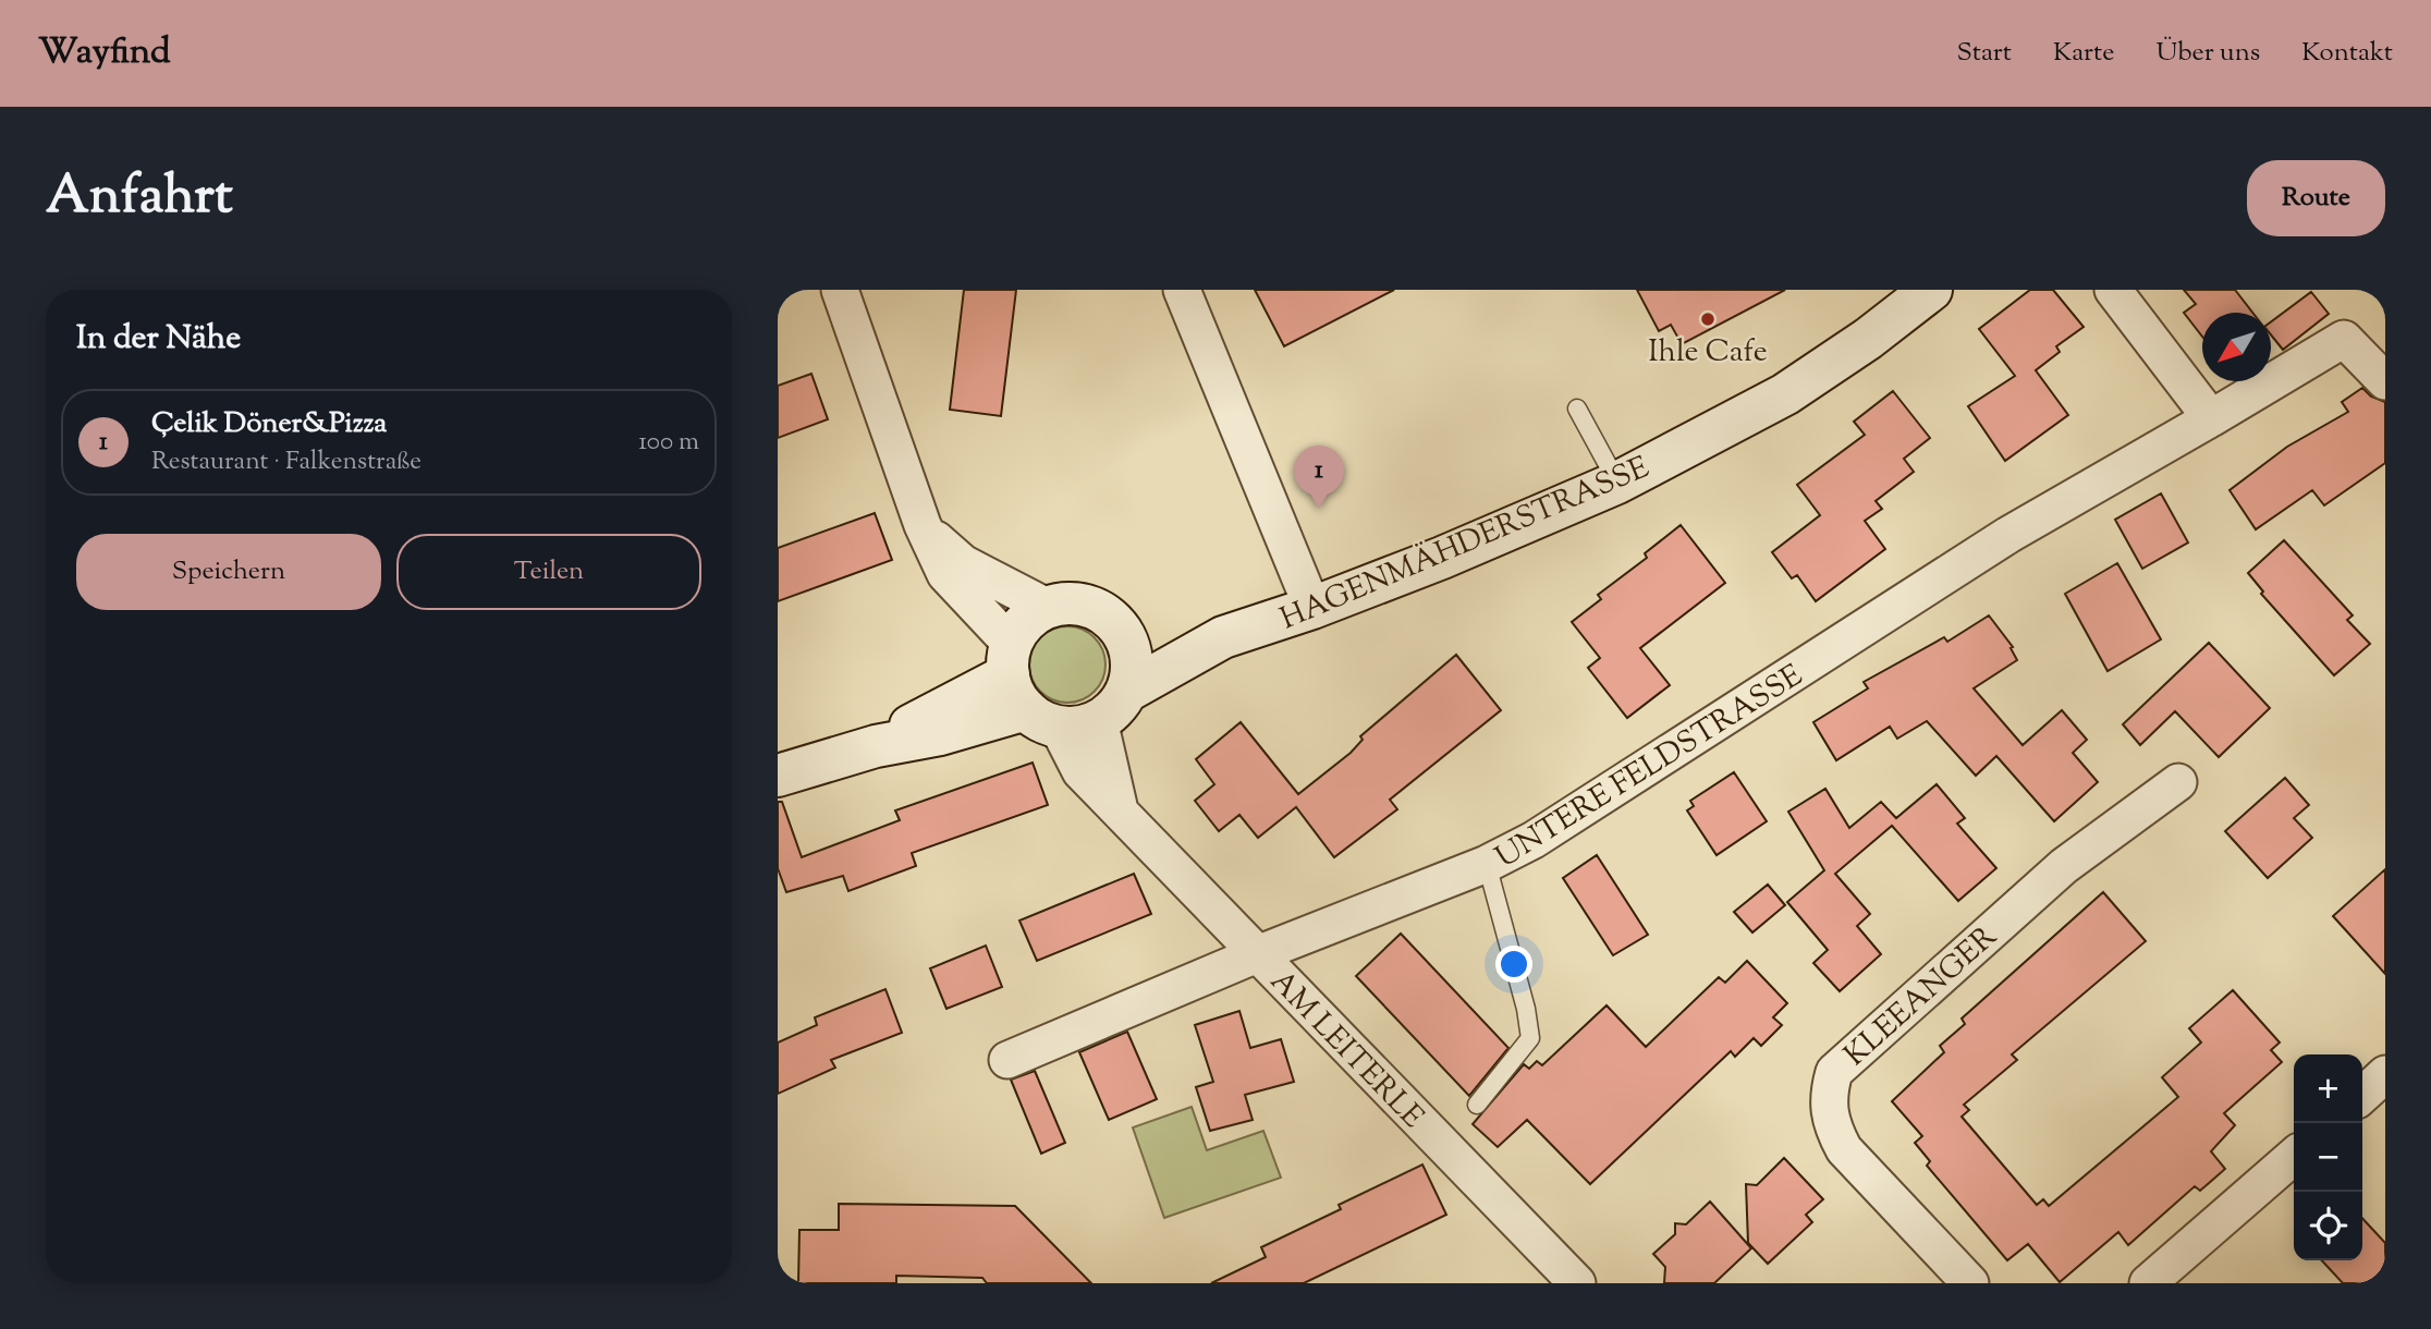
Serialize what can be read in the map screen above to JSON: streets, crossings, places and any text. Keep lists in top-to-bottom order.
{
  "streets": {
    "street": [
      "HAGENMÄHDERSTRASSE",
      "UNTERE FELDSTRASSE",
      "KLEEANGER",
      "AM LEITERLE"
    ]
  },
  "crossings": [
    ["HAGENMÄHDERSTRASSE", "AM LEITERLE"],
    ["UNTERE FELDSTRASSE", "AM LEITERLE"]
  ],
  "places": ["Ihle Cafe"],
  "north": "bottom left",
  "page": {
    "header": "Wayfind",
    "nav": [
      "Start",
      "Karte",
      "Über uns",
      "Kontakt"
    ],
    "title": "Anfahrt",
    "buttons": [
      "Route",
      ["Speichern", "Teilen"]
    ],
    "heading": "In der Nähe",
    "list": [
      {
        "mark": "1",
        "name": "Çelik Döner&Pizza",
        "note": "Restaurant · Falkenstraße",
        "value": "100 m"
      }
    ],
    "pins": "1",
    "map_buttons": ["+", "−"]
  }
}
